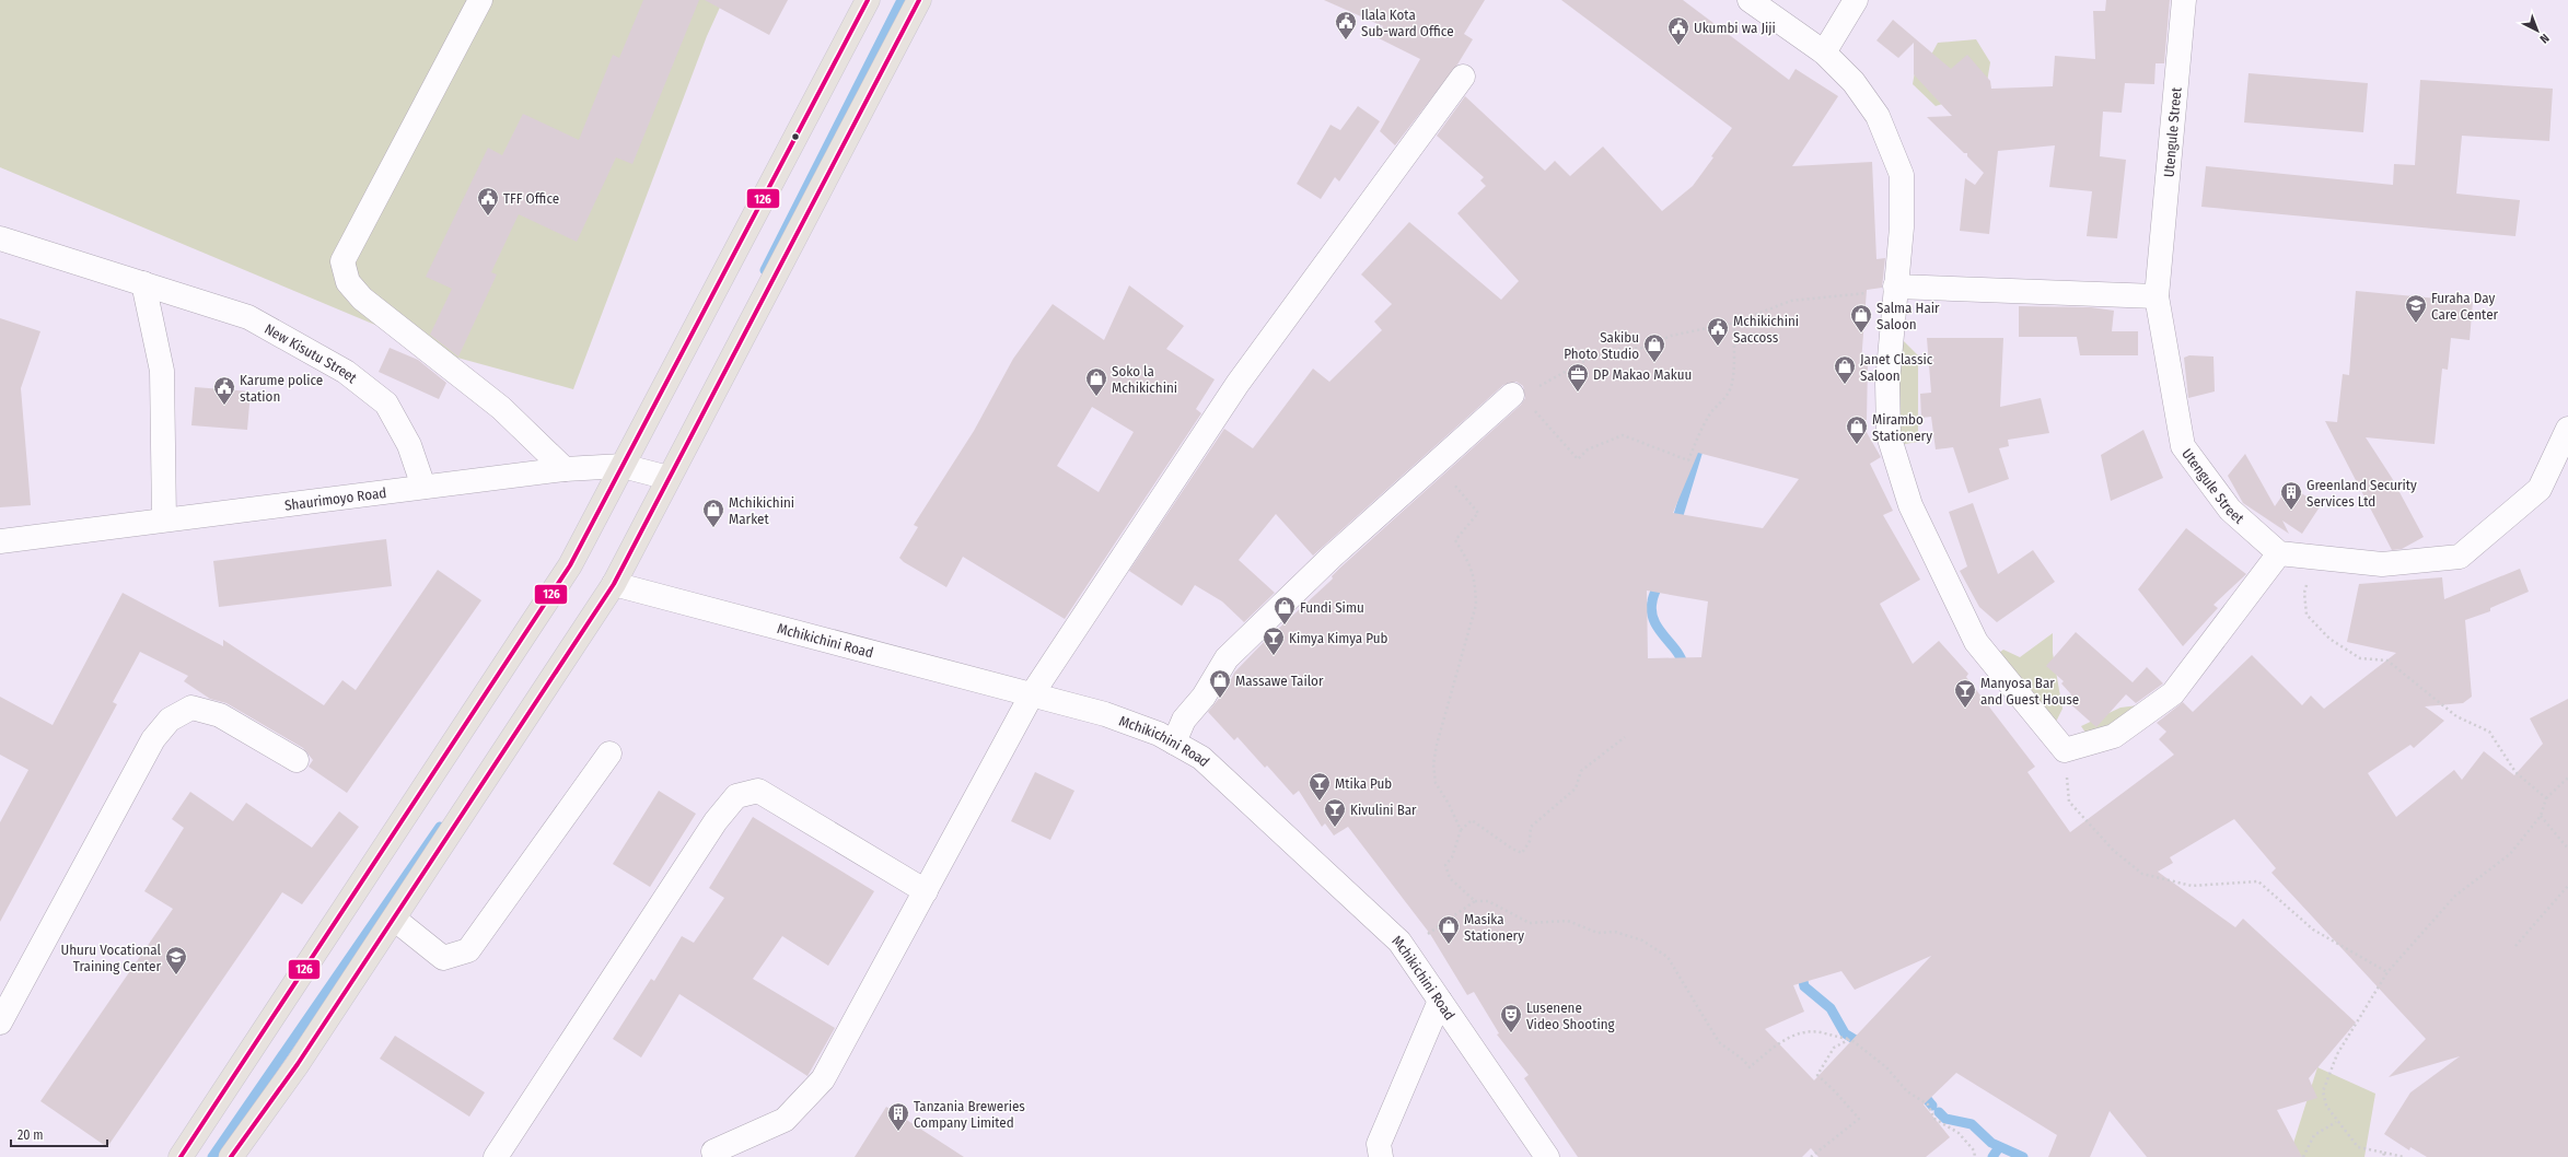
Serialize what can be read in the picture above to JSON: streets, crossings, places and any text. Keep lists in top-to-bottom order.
{
  "streets": {
    "street": [
      "Utengule Street",
      "New Kisutu Street",
      "Shaurimoyo Road",
      "Mchikichini Road"
    ]
  },
  "crossings": [
    ["New Kisutu Street", "Shaurimoyo Road"]
  ],
  "places": {
    "public building": [
      "Ilala Kota Sub-ward Office",
      "Ukumbi wa Jiji",
      "TFF Office",
      "Mchikichini Saccoss",
      "Karume police station"
    ],
    "school or university": ["Furaha Day Care Center", "Uhuru Vocational Training Center"],
    "shop": [
      "Salma Hair Saloon",
      "Sakibu Photo Studio",
      "Janet Classic Saloon",
      "Soko la Mchikichini",
      "Mirambo Stationery",
      "Mchikichini Market",
      "Fundi Simu",
      "Massawe Tailor",
      "Masika Stationery"
    ],
    "office": ["DP Makao Makuu"],
    "building": ["Greenland Security Services Ltd", "Tanzania Breweries Company Limited"],
    "bar": [
      "Kimya Kimya Pub",
      "Manyosa Bar and Guest House",
      "Mtika Pub",
      "Kivulini Bar"
    ],
    "theatre": ["Lusenene Video Shooting"]
  },
  "lines": ["transit line 126"],
  "scale_bar": "20 m",
  "north": "bottom right"
}
